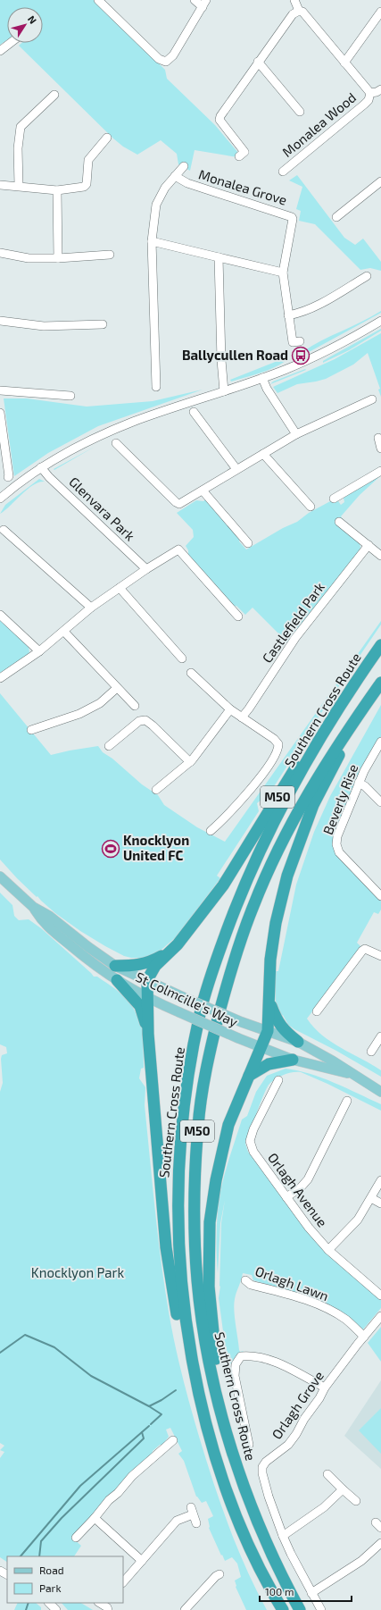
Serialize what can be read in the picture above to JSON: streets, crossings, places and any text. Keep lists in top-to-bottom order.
{
  "streets": {
    "highway": ["Southern Cross Route", "M50"],
    "main road": ["St Colmcille's Way"],
    "street": [
      "Monalea Wood",
      "Monalea Grove",
      "Glenvara Park",
      "Castlefield Park",
      "Beverly Rise",
      "Orlagh Avenue",
      "Orlagh Lawn",
      "Orlagh Grove"
    ]
  },
  "crossings": [
    ["Southern Cross Route", "M50"],
    ["M50", "St Colmcille's Way"],
    ["Orlagh Lawn", "Orlagh Grove"]
  ],
  "parks": ["Knocklyon Park"],
  "places": {
    "bus stop": ["Ballycullen Road"],
    "sports": ["Knocklyon United FC"]
  },
  "legend": ["Road", "Park"],
  "scale_bar": "100 m",
  "north": "top right"
}
